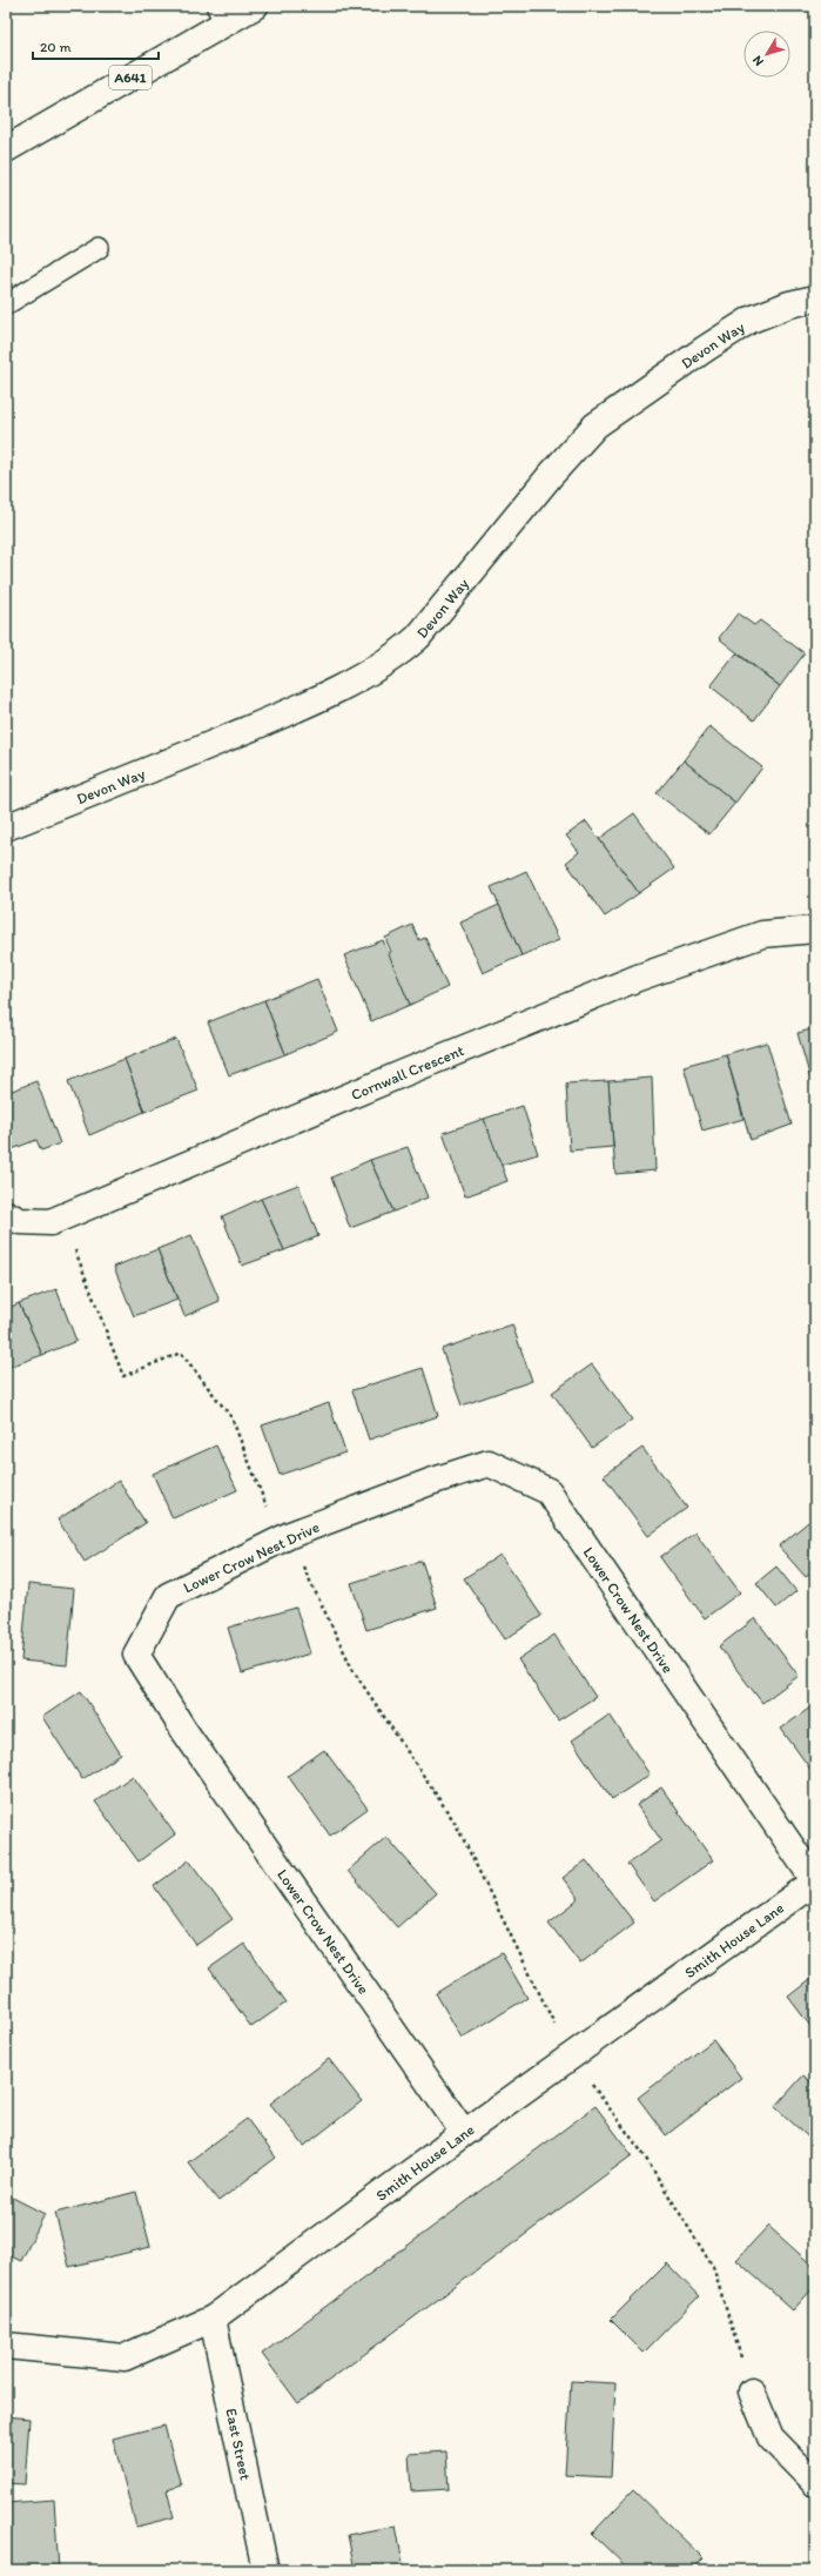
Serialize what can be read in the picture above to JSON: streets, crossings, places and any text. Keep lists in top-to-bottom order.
{
  "streets": {
    "street": [
      "A641",
      "Devon Way",
      "Cornwall Crescent",
      "Lower Crow Nest Drive",
      "Smith House Lane",
      "East Street"
    ]
  },
  "crossings": [
    ["Lower Crow Nest Drive", "Smith House Lane"],
    ["Smith House Lane", "East Street"]
  ],
  "scale_bar": "20 m",
  "north": "bottom left"
}
